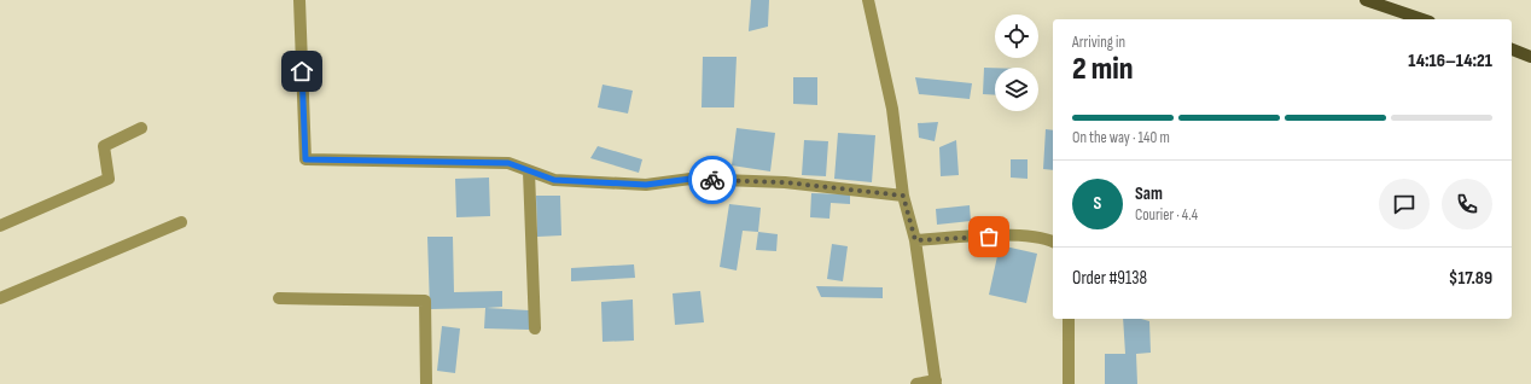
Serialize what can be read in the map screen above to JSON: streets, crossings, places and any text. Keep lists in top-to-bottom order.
{
  "page": {
    "heading": ["2 min", "Arriving in", "14:16–14:21"],
    "panel": [
      "Sam",
      "Courier · 4.4",
      "Order #9138",
      "$17.89"
    ],
    "bar": "On the way · 140 m",
    "round": "S"
  }
}
